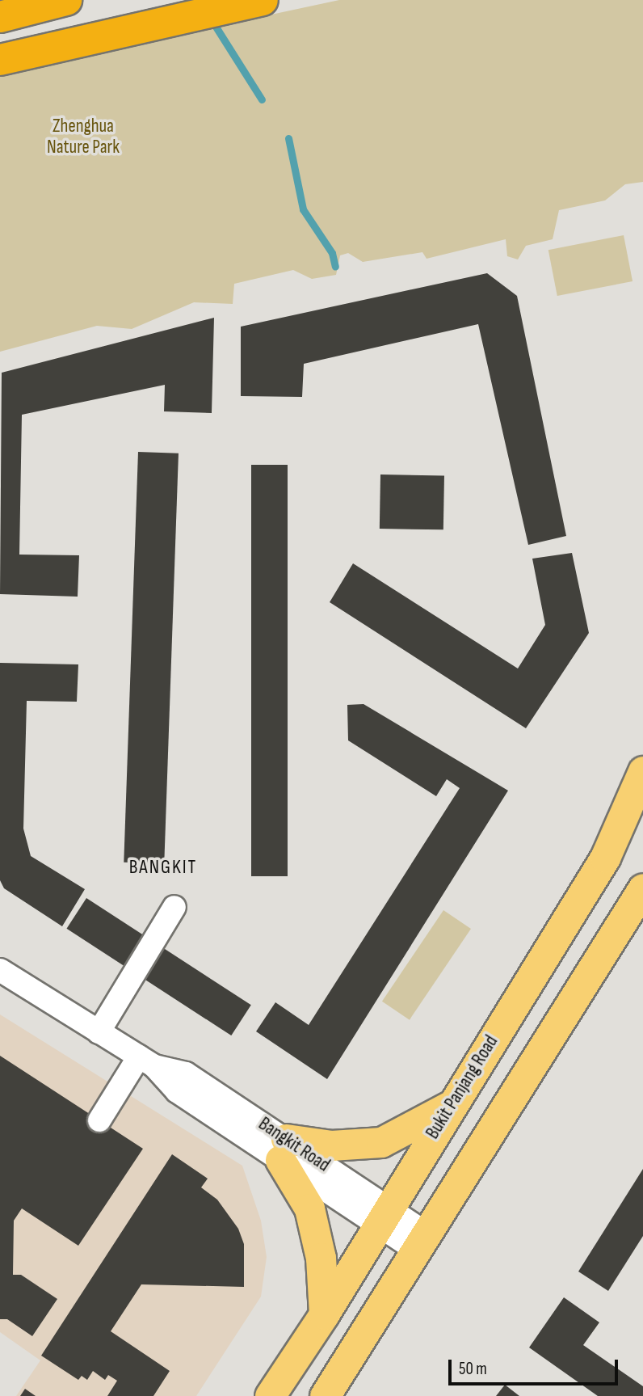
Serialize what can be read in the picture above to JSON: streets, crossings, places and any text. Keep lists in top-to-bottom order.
{
  "streets": {
    "main road": ["Bukit Panjang Road"],
    "street": ["Bangkit Road"]
  },
  "crossings": [
    ["Bukit Panjang Road", "Bangkit Road"]
  ],
  "districts": ["BANGKIT"],
  "parks": ["Zhenghua Nature Park"],
  "scale_bar": "50 m"
}
